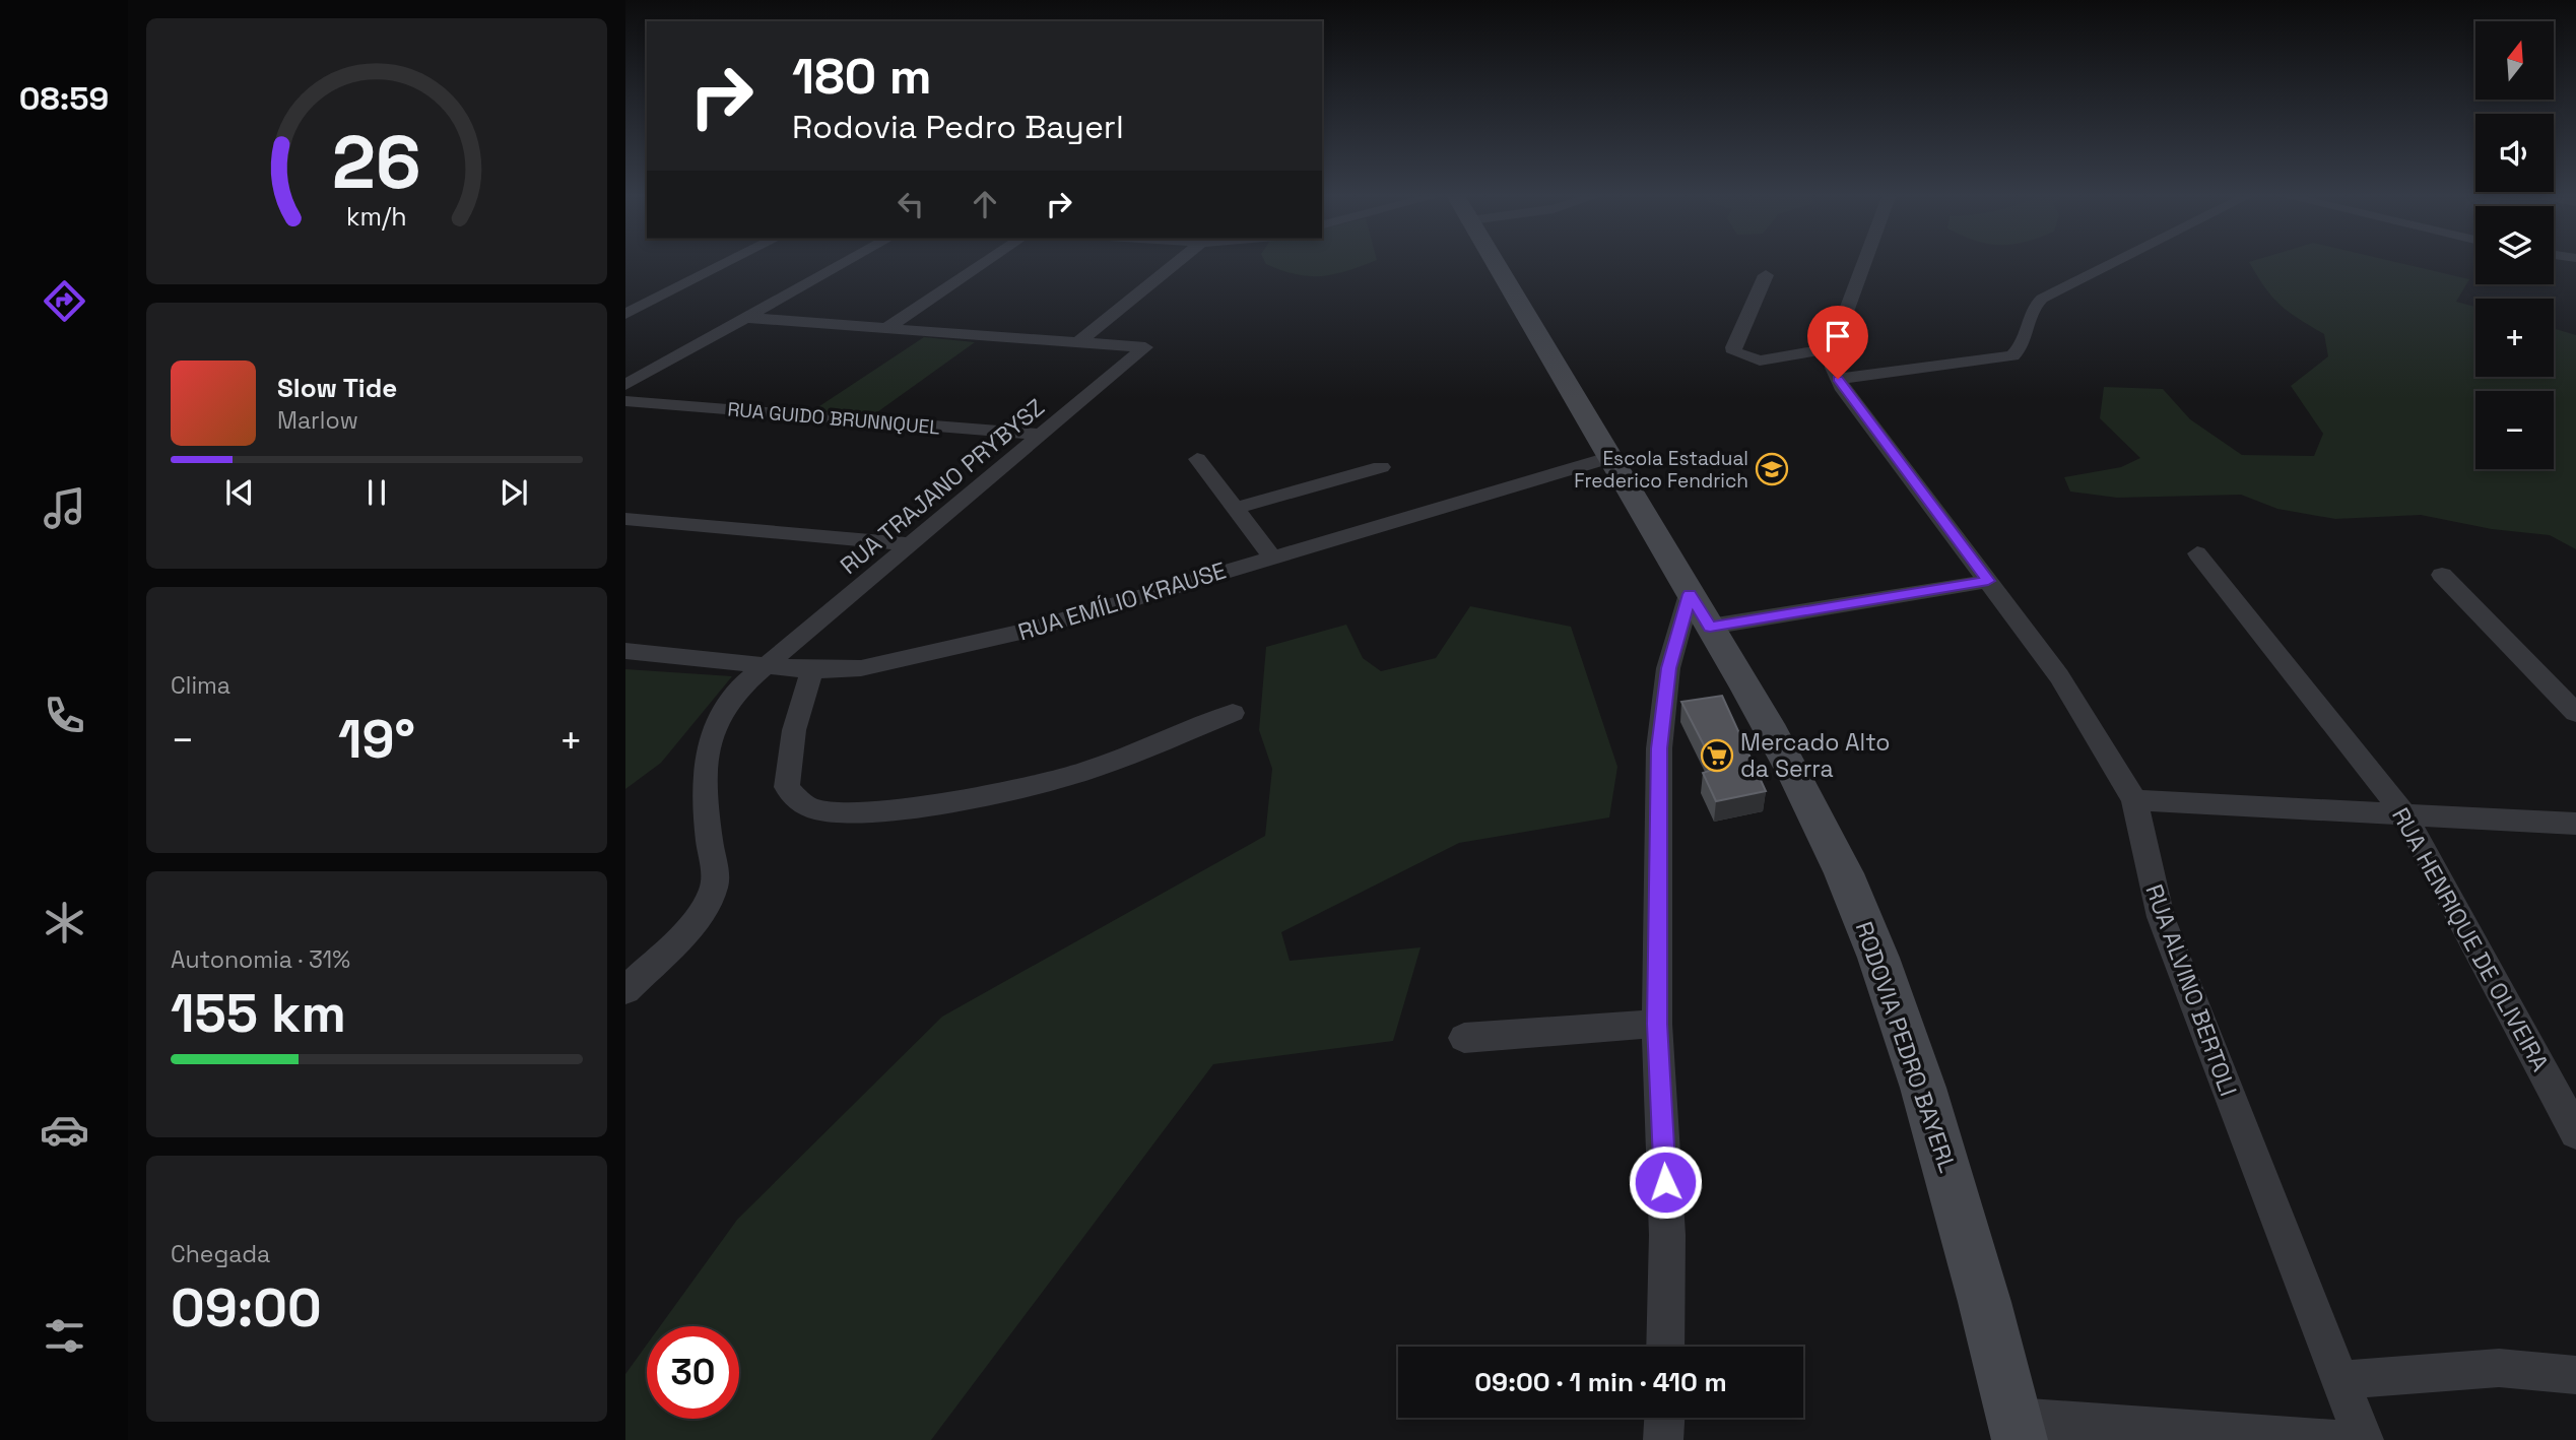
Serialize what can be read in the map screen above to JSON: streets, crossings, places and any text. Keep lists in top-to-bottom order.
{
  "streets": {
    "main road": ["RODOVIA PEDRO BAYERL"],
    "street": [
      "RUA GUIDO BRUNNQUEL",
      "RUA TRAJANO PRYBYSZ",
      "RUA EMÍLIO KRAUSE",
      "RUA HENRIQUE DE OLIVEIRA",
      "RUA ALVINO BERTOLI"
    ]
  },
  "crossings": [
    ["RUA GUIDO BRUNNQUEL", "RUA TRAJANO PRYBYSZ"],
    ["RUA TRAJANO PRYBYSZ", "RUA EMÍLIO KRAUSE"],
    ["RUA EMÍLIO KRAUSE", "RODOVIA PEDRO BAYERL"]
  ],
  "places": {
    "school or university": ["Escola Estadual Frederico Fendrich"],
    "supermarket": ["Mercado Alto da Serra"]
  },
  "north": "top",
  "page": {
    "tabs": "08:59",
    "map_buttons": ["+", "−"],
    "turn": ["180 m", "Rodovia Pedro Bayerl"],
    "song": ["Slow Tide", "Marlow"],
    "tile": [
      "Clima",
      ["Autonomia · 31%", "155 km"],
      ["Chegada", "09:00"]
    ],
    "heat": ["−", "19°", "+"],
    "limit": "30",
    "trip": "09:00 · 1 min · 410 m",
    "gauge": ["26", "km/h"]
  }
}
